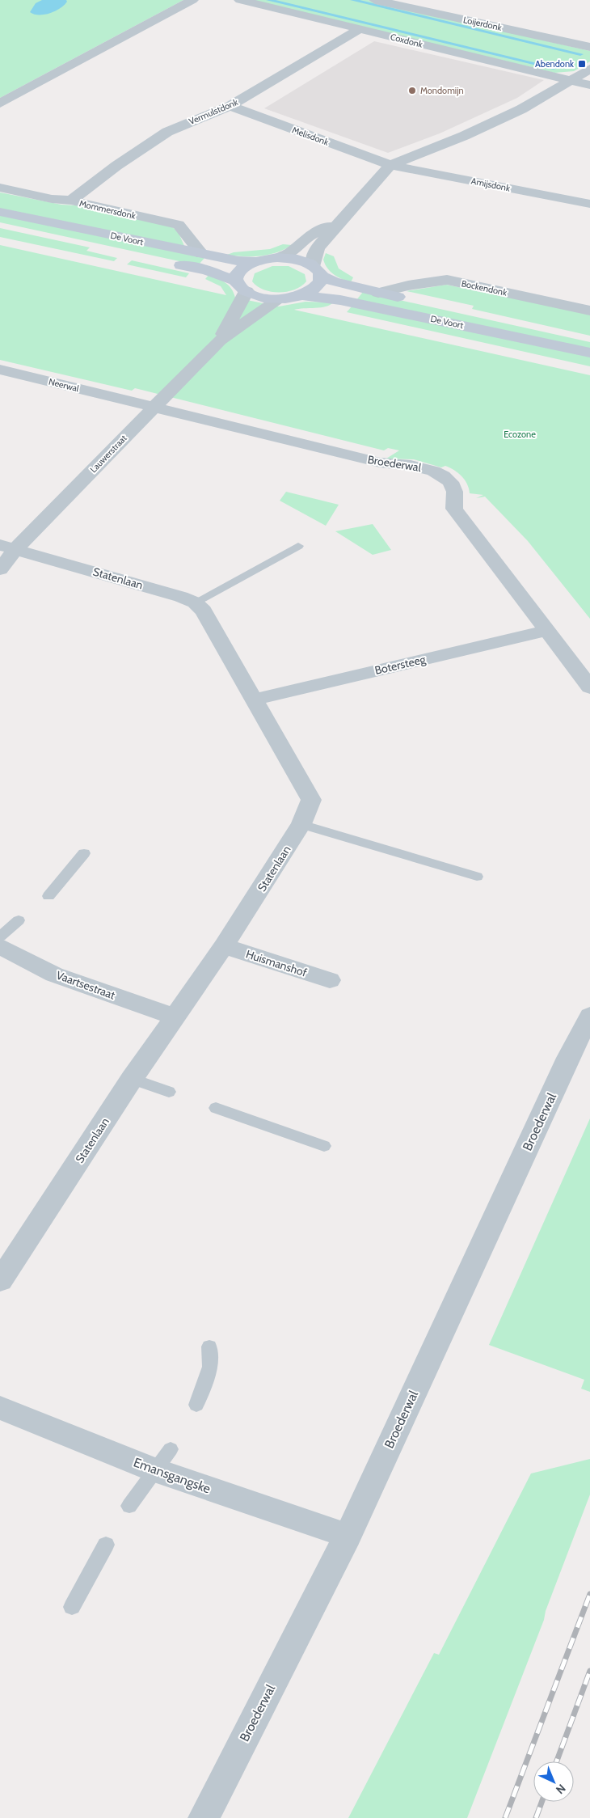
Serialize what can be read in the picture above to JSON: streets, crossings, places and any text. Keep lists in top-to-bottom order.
{
  "streets": {
    "street": [
      "Loijerdonk",
      "Coxdonk",
      "Vermulstdonk",
      "Melisdonk",
      "Amijsdonk",
      "Mommersdonk",
      "De Voort",
      "Bockendonk",
      "Neerwal",
      "Lauwerstraat",
      "Broederwal",
      "Statenlaan",
      "Botersteeg",
      "Huismanshof",
      "Vaartsestraat",
      "Emansgangske"
    ]
  },
  "crossings": [
    ["Coxdonk", "Vermulstdonk"],
    ["Vermulstdonk", "Melisdonk"],
    ["Vermulstdonk", "Mommersdonk"],
    ["Melisdonk", "Amijsdonk"],
    ["Mommersdonk", "De Voort"],
    ["De Voort", "Bockendonk"],
    ["De Voort", "Lauwerstraat"],
    ["Neerwal", "Lauwerstraat"],
    ["Neerwal", "Broederwal"],
    ["Lauwerstraat", "Broederwal"],
    ["Lauwerstraat", "Statenlaan"],
    ["Broederwal", "Botersteeg"],
    ["Broederwal", "Emansgangske"],
    ["Statenlaan", "Botersteeg"],
    ["Statenlaan", "Huismanshof"],
    ["Statenlaan", "Vaartsestraat"]
  ],
  "parks": ["Ecozone"],
  "places": {
    "transit": ["Abendonk"],
    "other": ["Mondomijn"]
  },
  "north": "bottom right"
}
